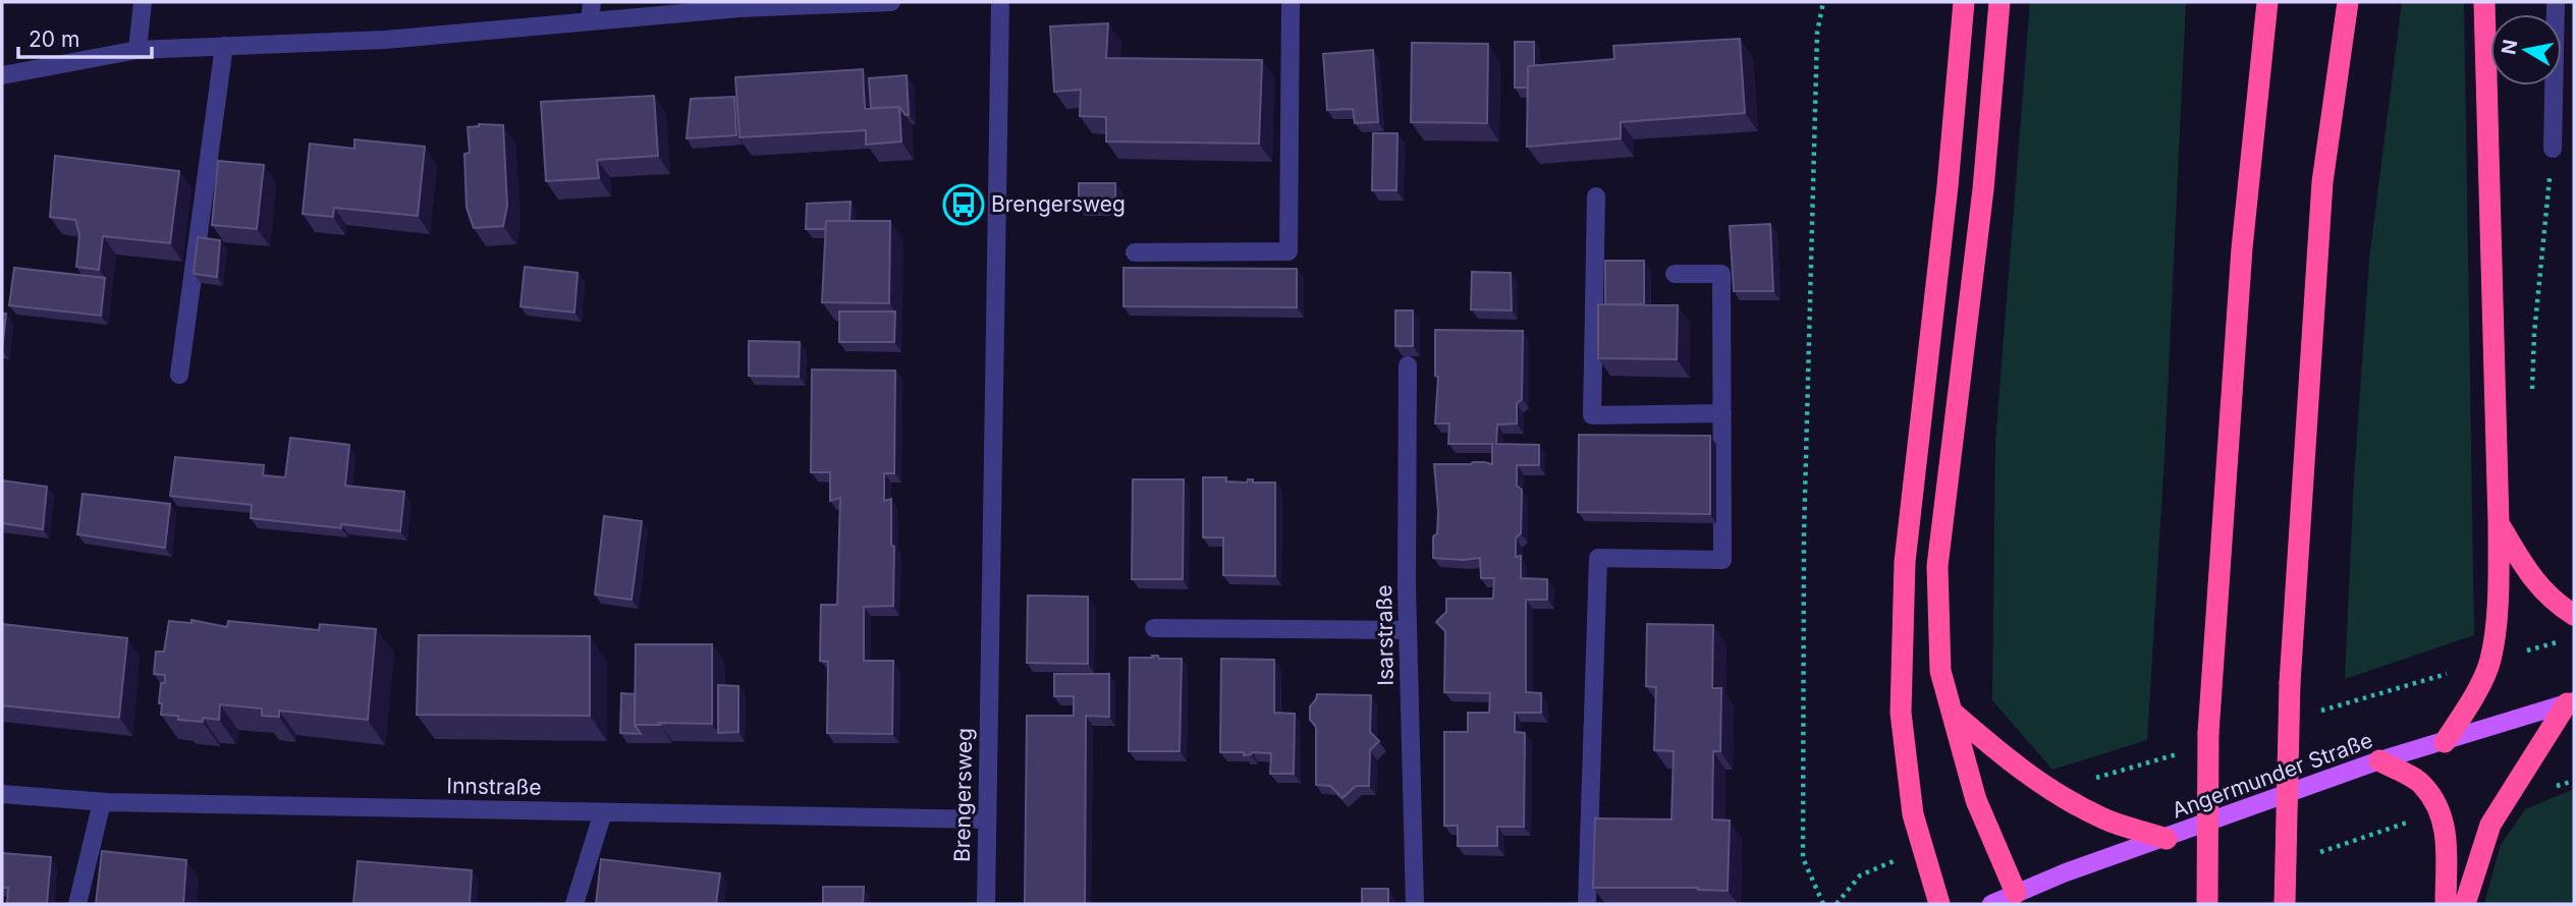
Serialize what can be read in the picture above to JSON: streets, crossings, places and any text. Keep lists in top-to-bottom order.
{
  "streets": {
    "main road": ["Angermunder Straße"],
    "street": ["Isarstraße", "Innstraße", "Brengersweg"]
  },
  "crossings": [
    ["Innstraße", "Brengersweg"]
  ],
  "places": {
    "bus stop": ["Brengersweg"]
  },
  "scale_bar": "20 m",
  "north": "left"
}
